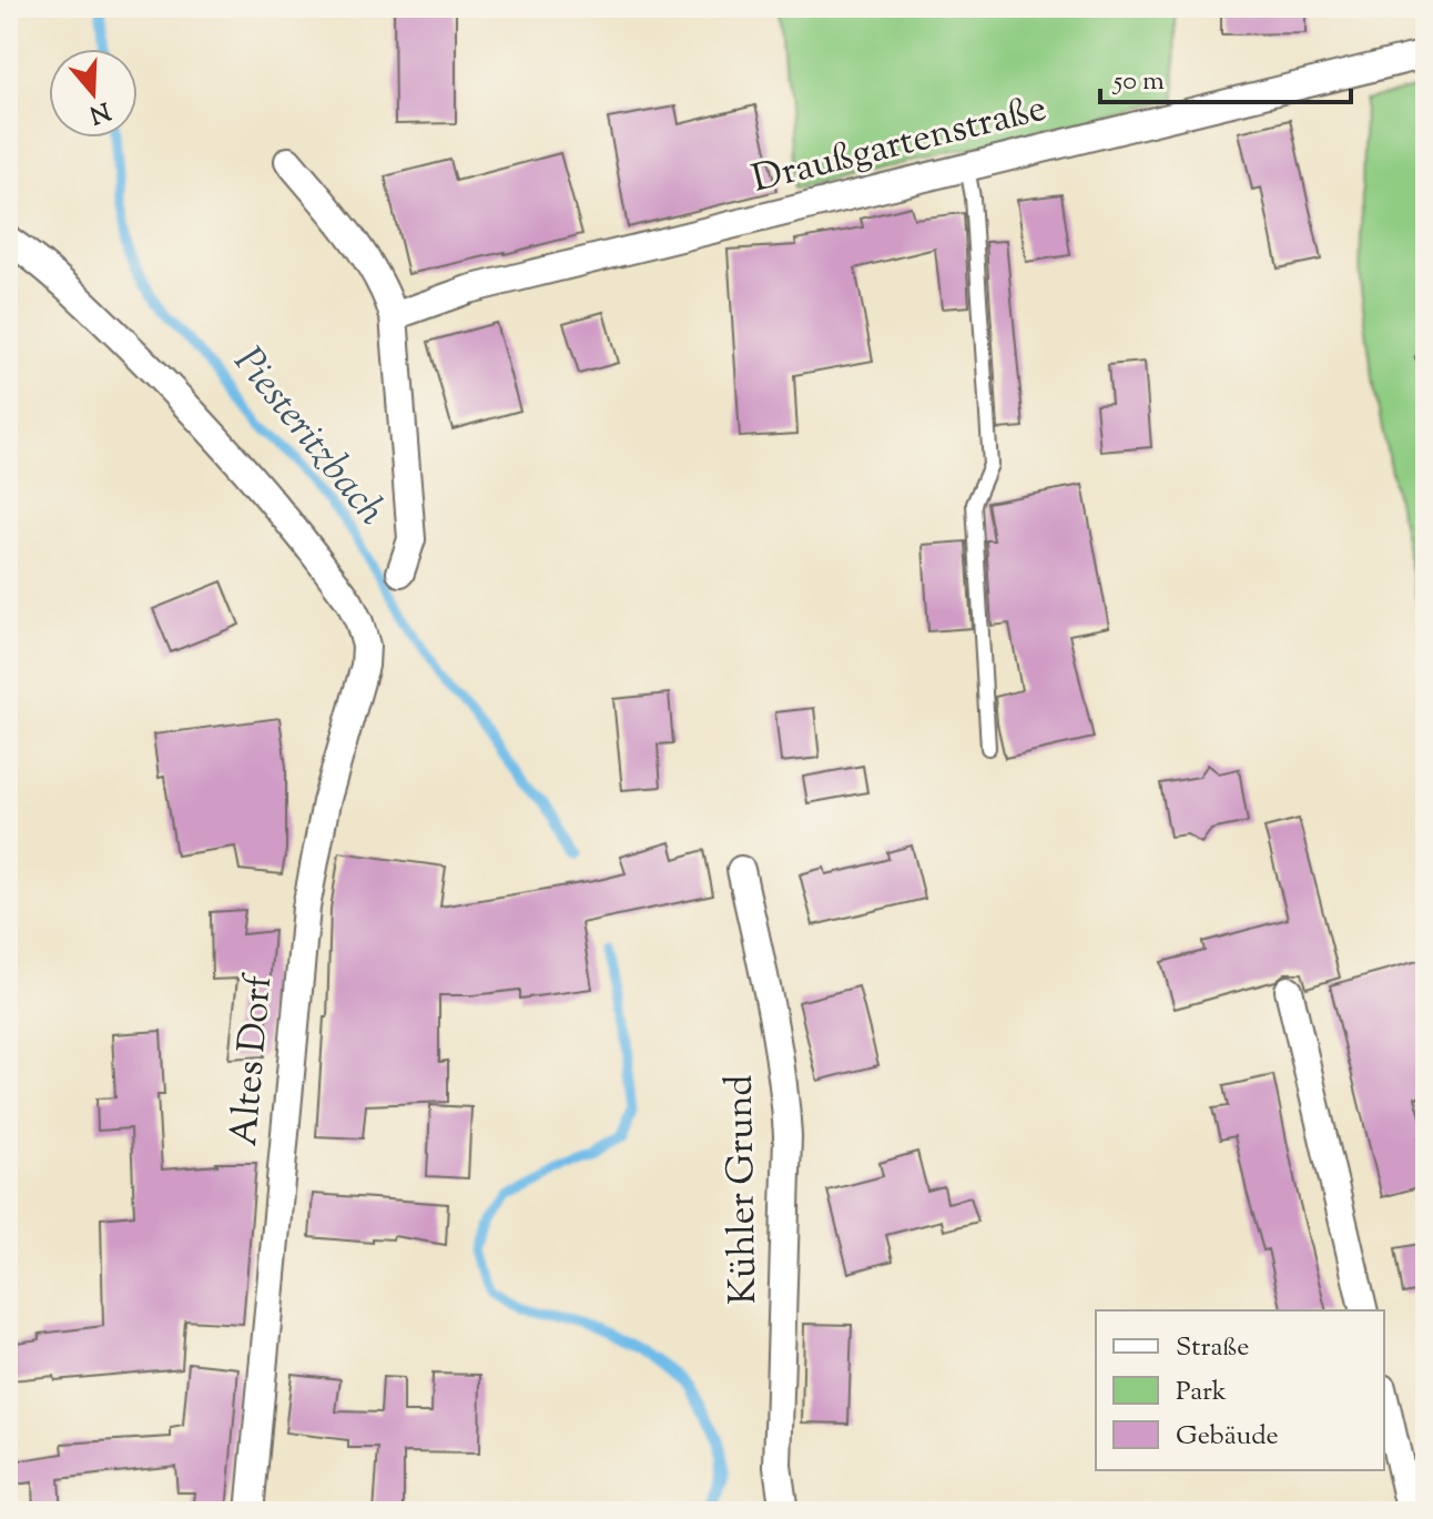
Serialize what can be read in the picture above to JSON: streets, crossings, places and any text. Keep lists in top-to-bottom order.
{
  "streets": {
    "street": ["Draußgartenstraße", "Altes Dorf", "Kühler Grund"]
  },
  "water": ["Piesteritzbach"],
  "legend": ["Straße", "Park", "Gebäude"],
  "scale_bar": "50 m",
  "north": "bottom"
}
